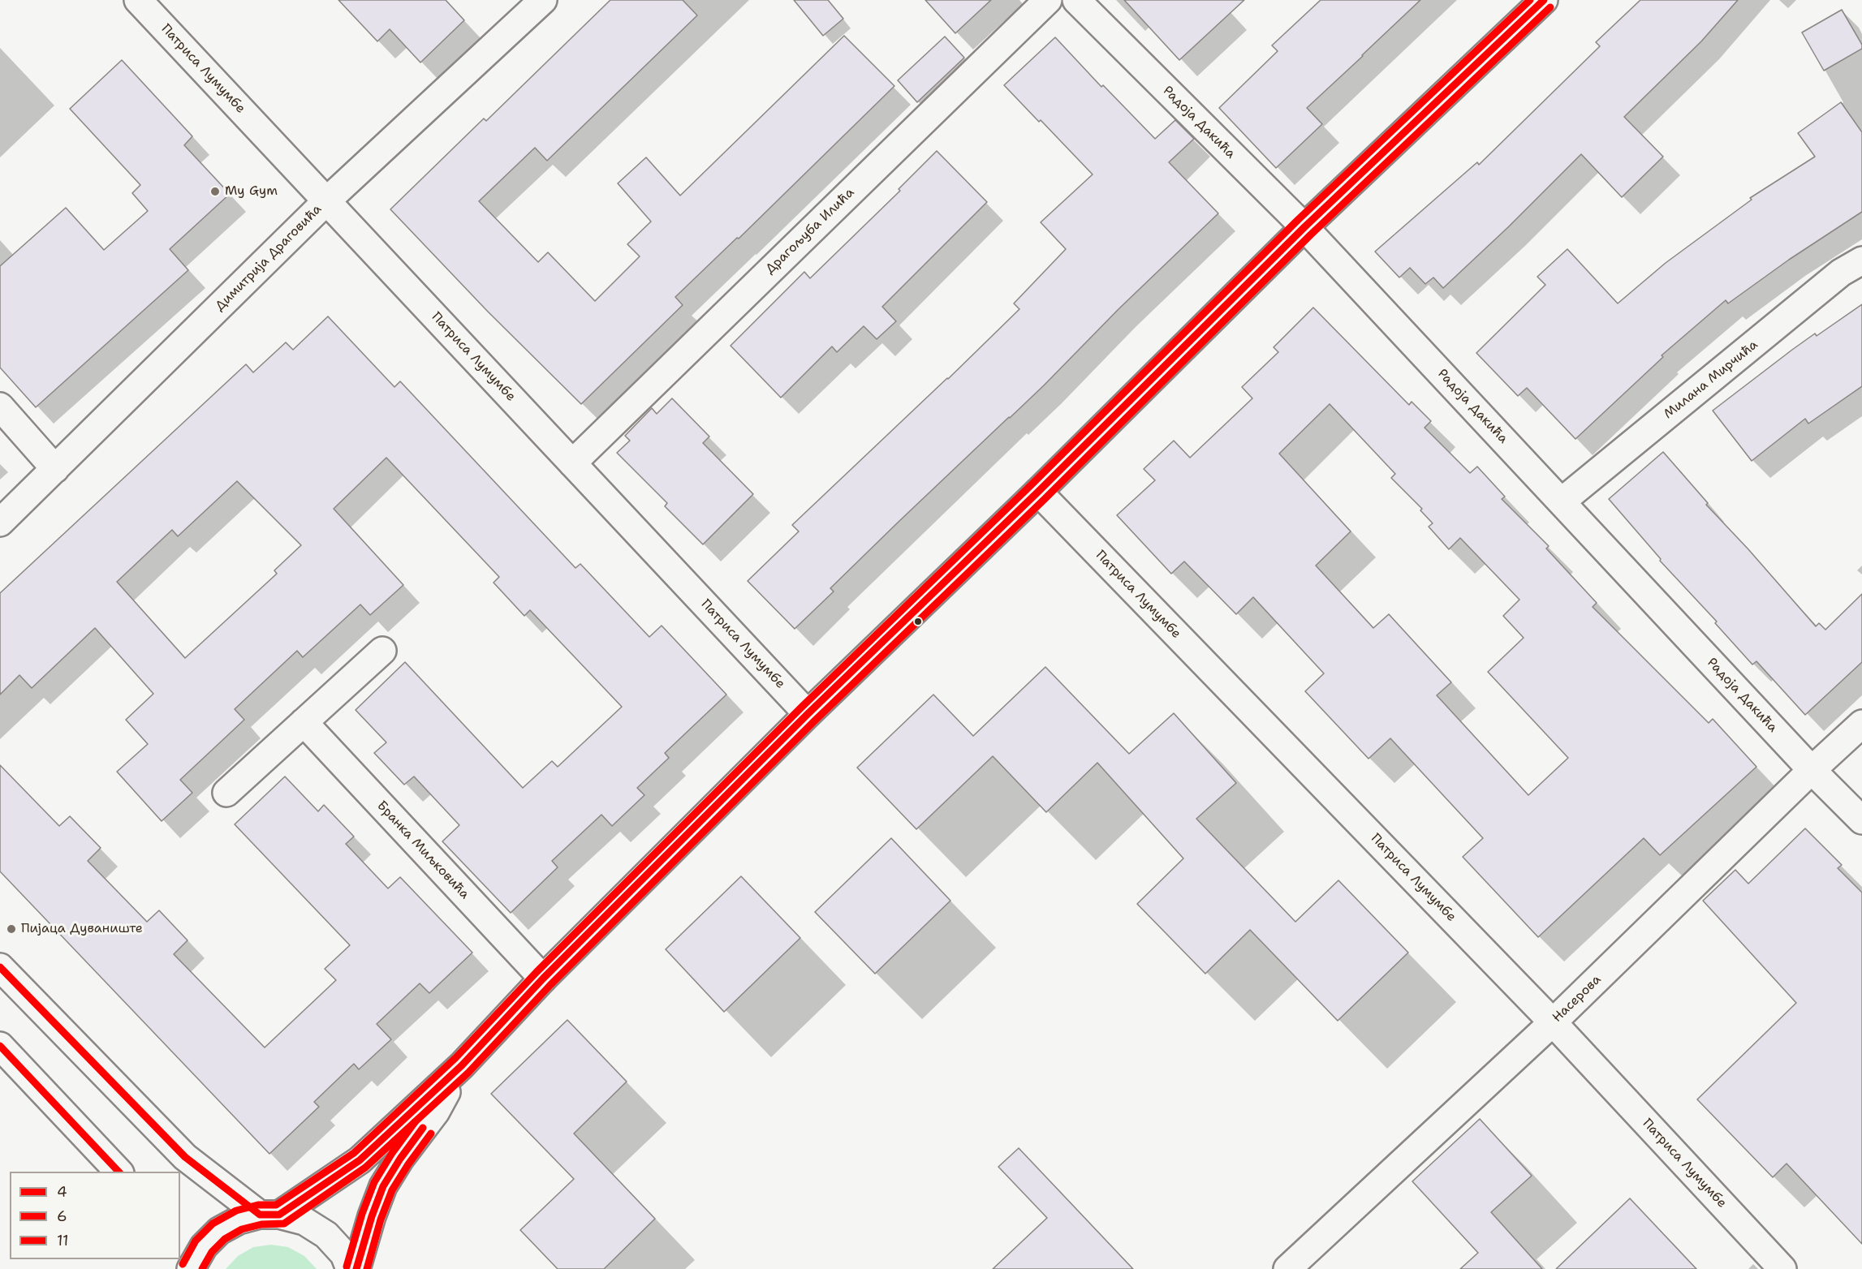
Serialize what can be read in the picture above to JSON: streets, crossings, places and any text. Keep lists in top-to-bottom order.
{
  "streets": {
    "street": [
      "Патриса Лумумбе",
      "Радоја Дакића",
      "Драгољуба Илића",
      "Димитрија Драговића",
      "Милана Мирчића",
      "Бранка Миљковића",
      "Насерова"
    ]
  },
  "crossings": [
    ["Патриса Лумумбе", "Драгољуба Илића"],
    ["Патриса Лумумбе", "Димитрија Драговића"],
    ["Патриса Лумумбе", "Насерова"],
    ["Радоја Дакића", "Милана Мирчића"],
    ["Радоја Дакића", "Насерова"]
  ],
  "places": ["My Gym", "Пијаца Дуваниште"],
  "lines": ["transit line 4", "transit line 11", "transit line 6"],
  "legend": ["4", "6", "11"]
}
